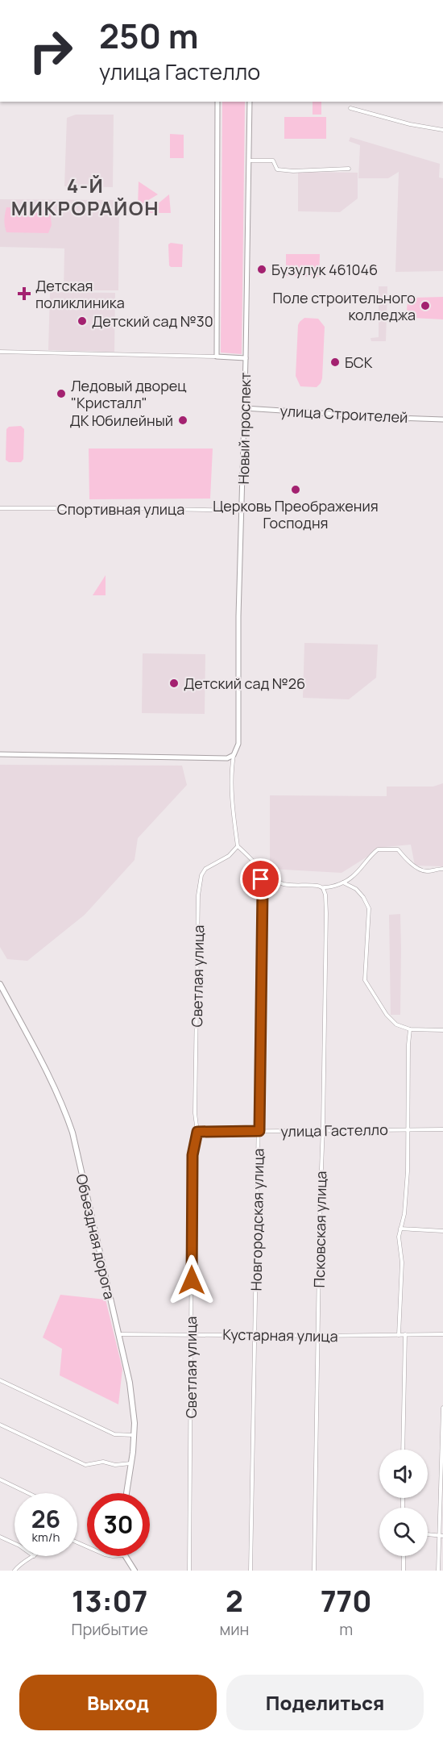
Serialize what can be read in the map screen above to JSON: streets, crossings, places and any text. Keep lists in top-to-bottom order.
{
  "streets": {
    "main road": ["Объездная дорога"],
    "street": [
      "улица Строителей",
      "Новый проспект",
      "Спортивная улица",
      "Светлая улица",
      "улица Гастелло",
      "Новгородская улица",
      "Псковская улица",
      "Кустарная улица"
    ]
  },
  "crossings": [
    ["улица Строителей", "Новый проспект"],
    ["Новый проспект", "Спортивная улица"],
    ["Светлая улица", "улица Гастелло"],
    ["Светлая улица", "Кустарная улица"],
    ["улица Гастелло", "Новгородская улица"],
    ["улица Гастелло", "Псковская улица"],
    ["Новгородская улица", "Кустарная улица"],
    ["Псковская улица", "Кустарная улица"],
    ["Объездная дорога", "Кустарная улица"]
  ],
  "districts": ["4-Й МИКРОРАЙОН"],
  "places": {
    "other": [
      "Бузулук 461046",
      "Поле строительного колледжа",
      "Детский сад №30",
      "БСК",
      "Ледовый дворец \"Кристалл\"",
      "ДК Юбилейный",
      "Церковь Преображения Господня",
      "Детский сад №26"
    ],
    "health": ["Детская поликлиника"]
  },
  "page": {
    "turn": ["250 m", "улица Гастелло"],
    "speed": "26 km/h",
    "limit": "30",
    "eta": [
      "13:07",
      "Прибытие",
      "2",
      "мин",
      "770",
      "m"
    ],
    "buttons": ["Выход", "Поделиться"]
  }
}
